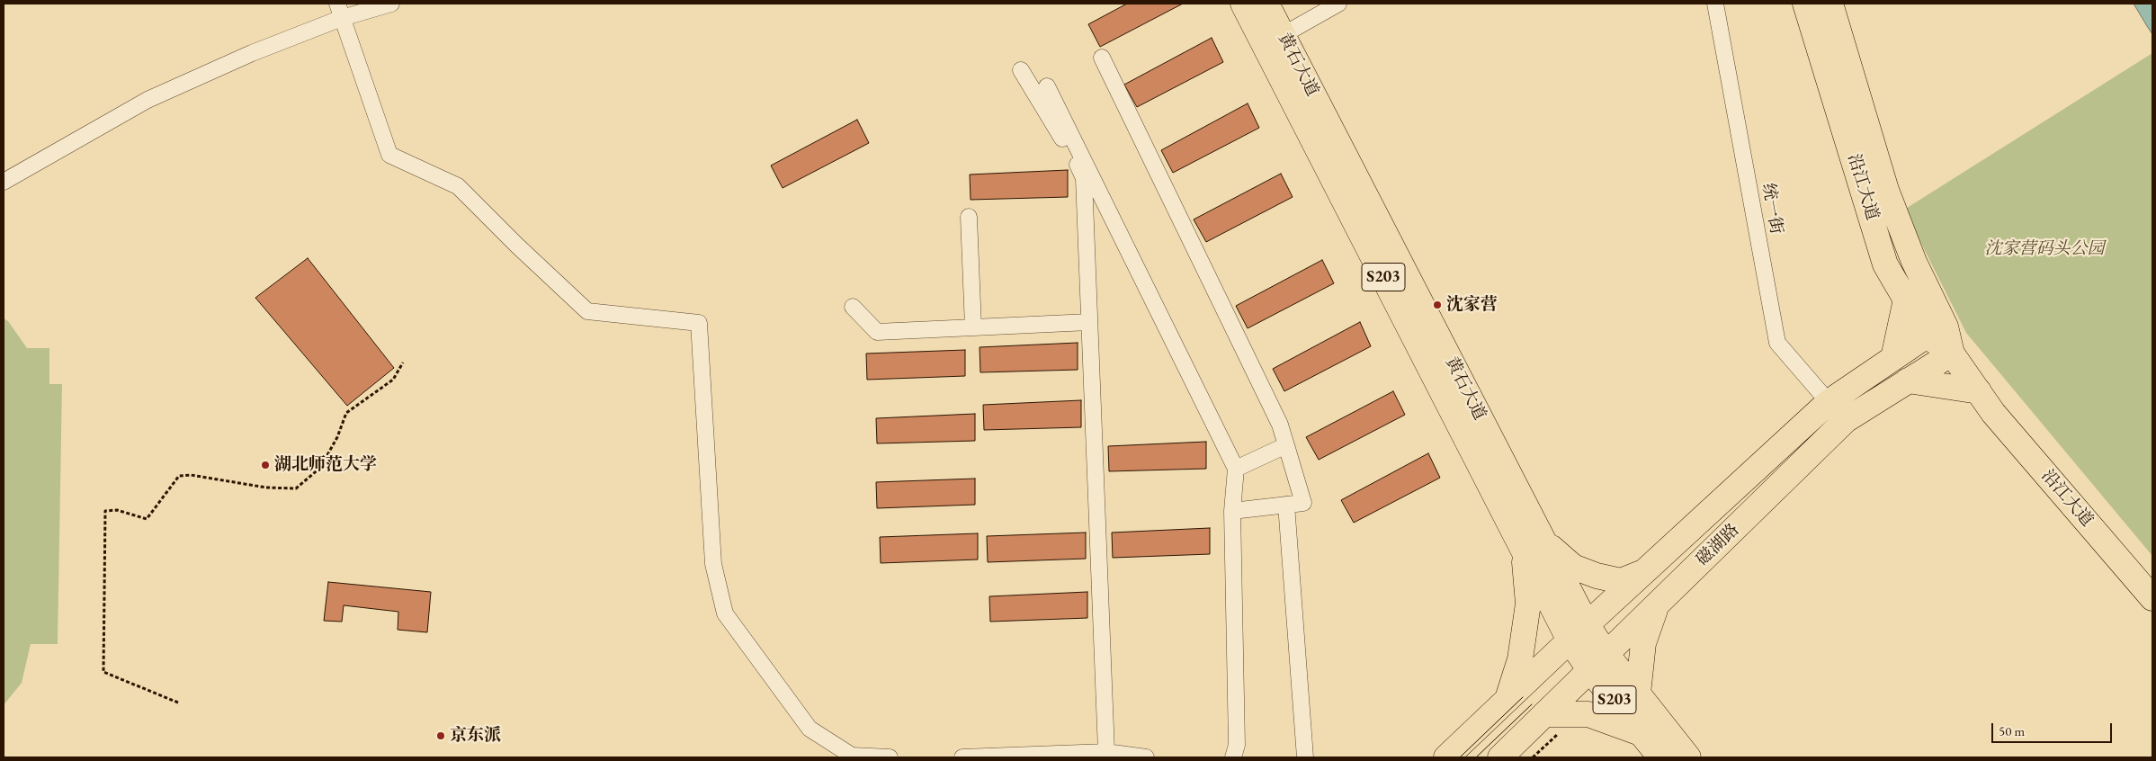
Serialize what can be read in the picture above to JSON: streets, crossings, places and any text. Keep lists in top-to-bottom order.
{
  "streets": {
    "main road": [
      "黄石大道",
      "沿江大道",
      "S203",
      "磁湖路"
    ],
    "street": ["统一街"]
  },
  "crossings": [
    ["黄石大道", "磁湖路"],
    ["沿江大道", "磁湖路"],
    ["统一街", "磁湖路"]
  ],
  "parks": ["沈家营码头公园"],
  "places": ["沈家营", "湖北师范大学", "京东派"],
  "scale_bar": "50 m"
}
